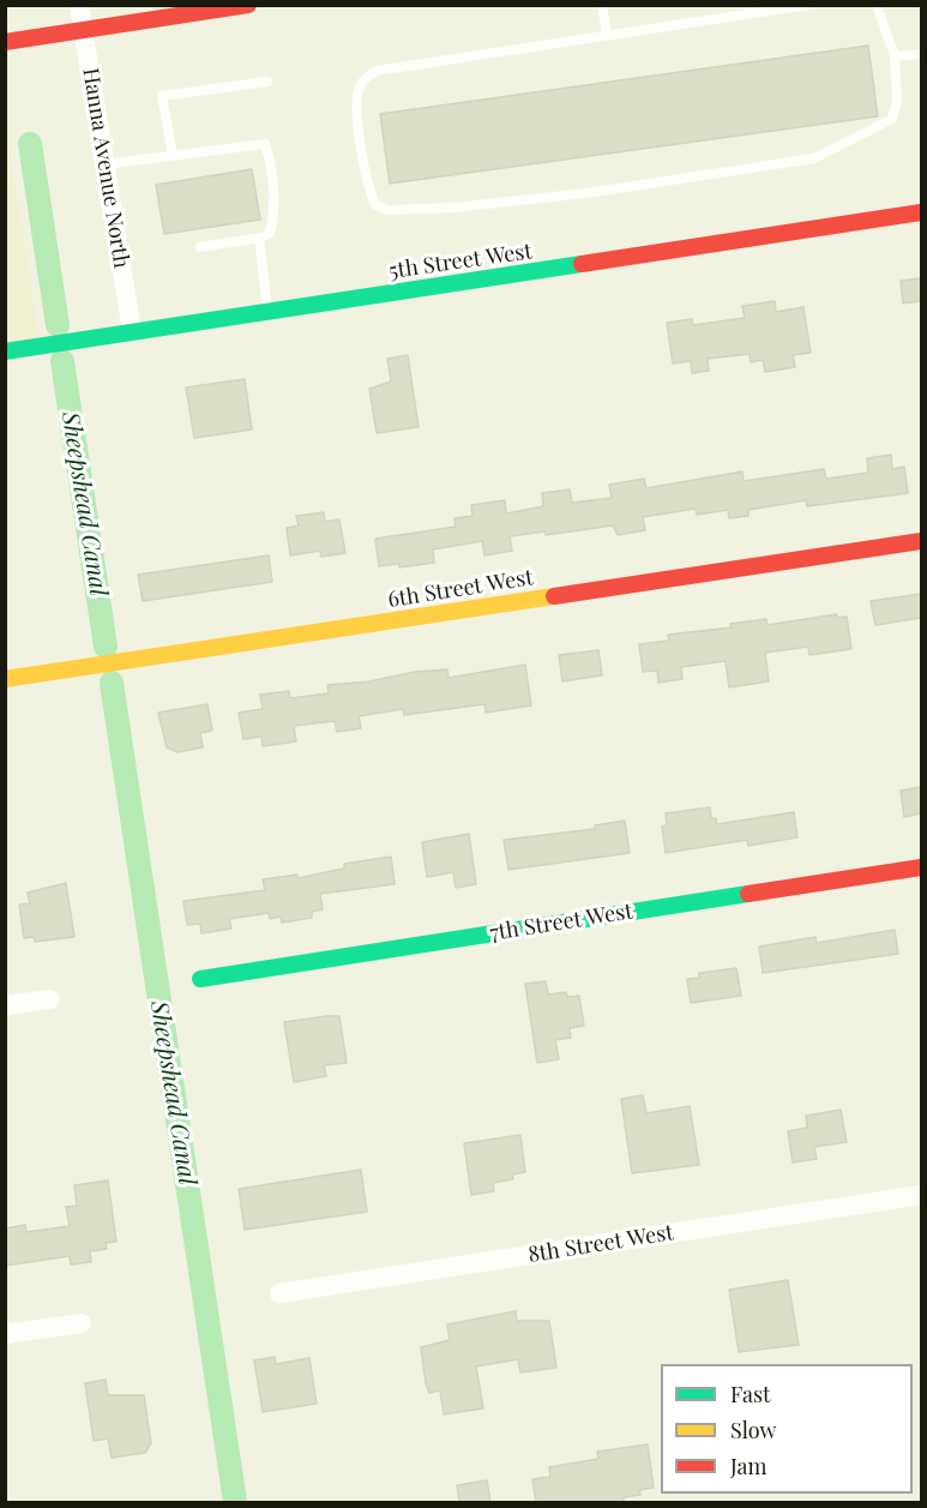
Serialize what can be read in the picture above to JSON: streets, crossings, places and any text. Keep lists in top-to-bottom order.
{
  "streets": {
    "street": [
      "Hanna Avenue North",
      "5th Street West",
      "6th Street West",
      "7th Street West",
      "8th Street West"
    ]
  },
  "crossings": [
    ["Hanna Avenue North", "5th Street West"]
  ],
  "water": ["Sheepshead Canal"],
  "legend": ["Fast", "Slow", "Jam"]
}
